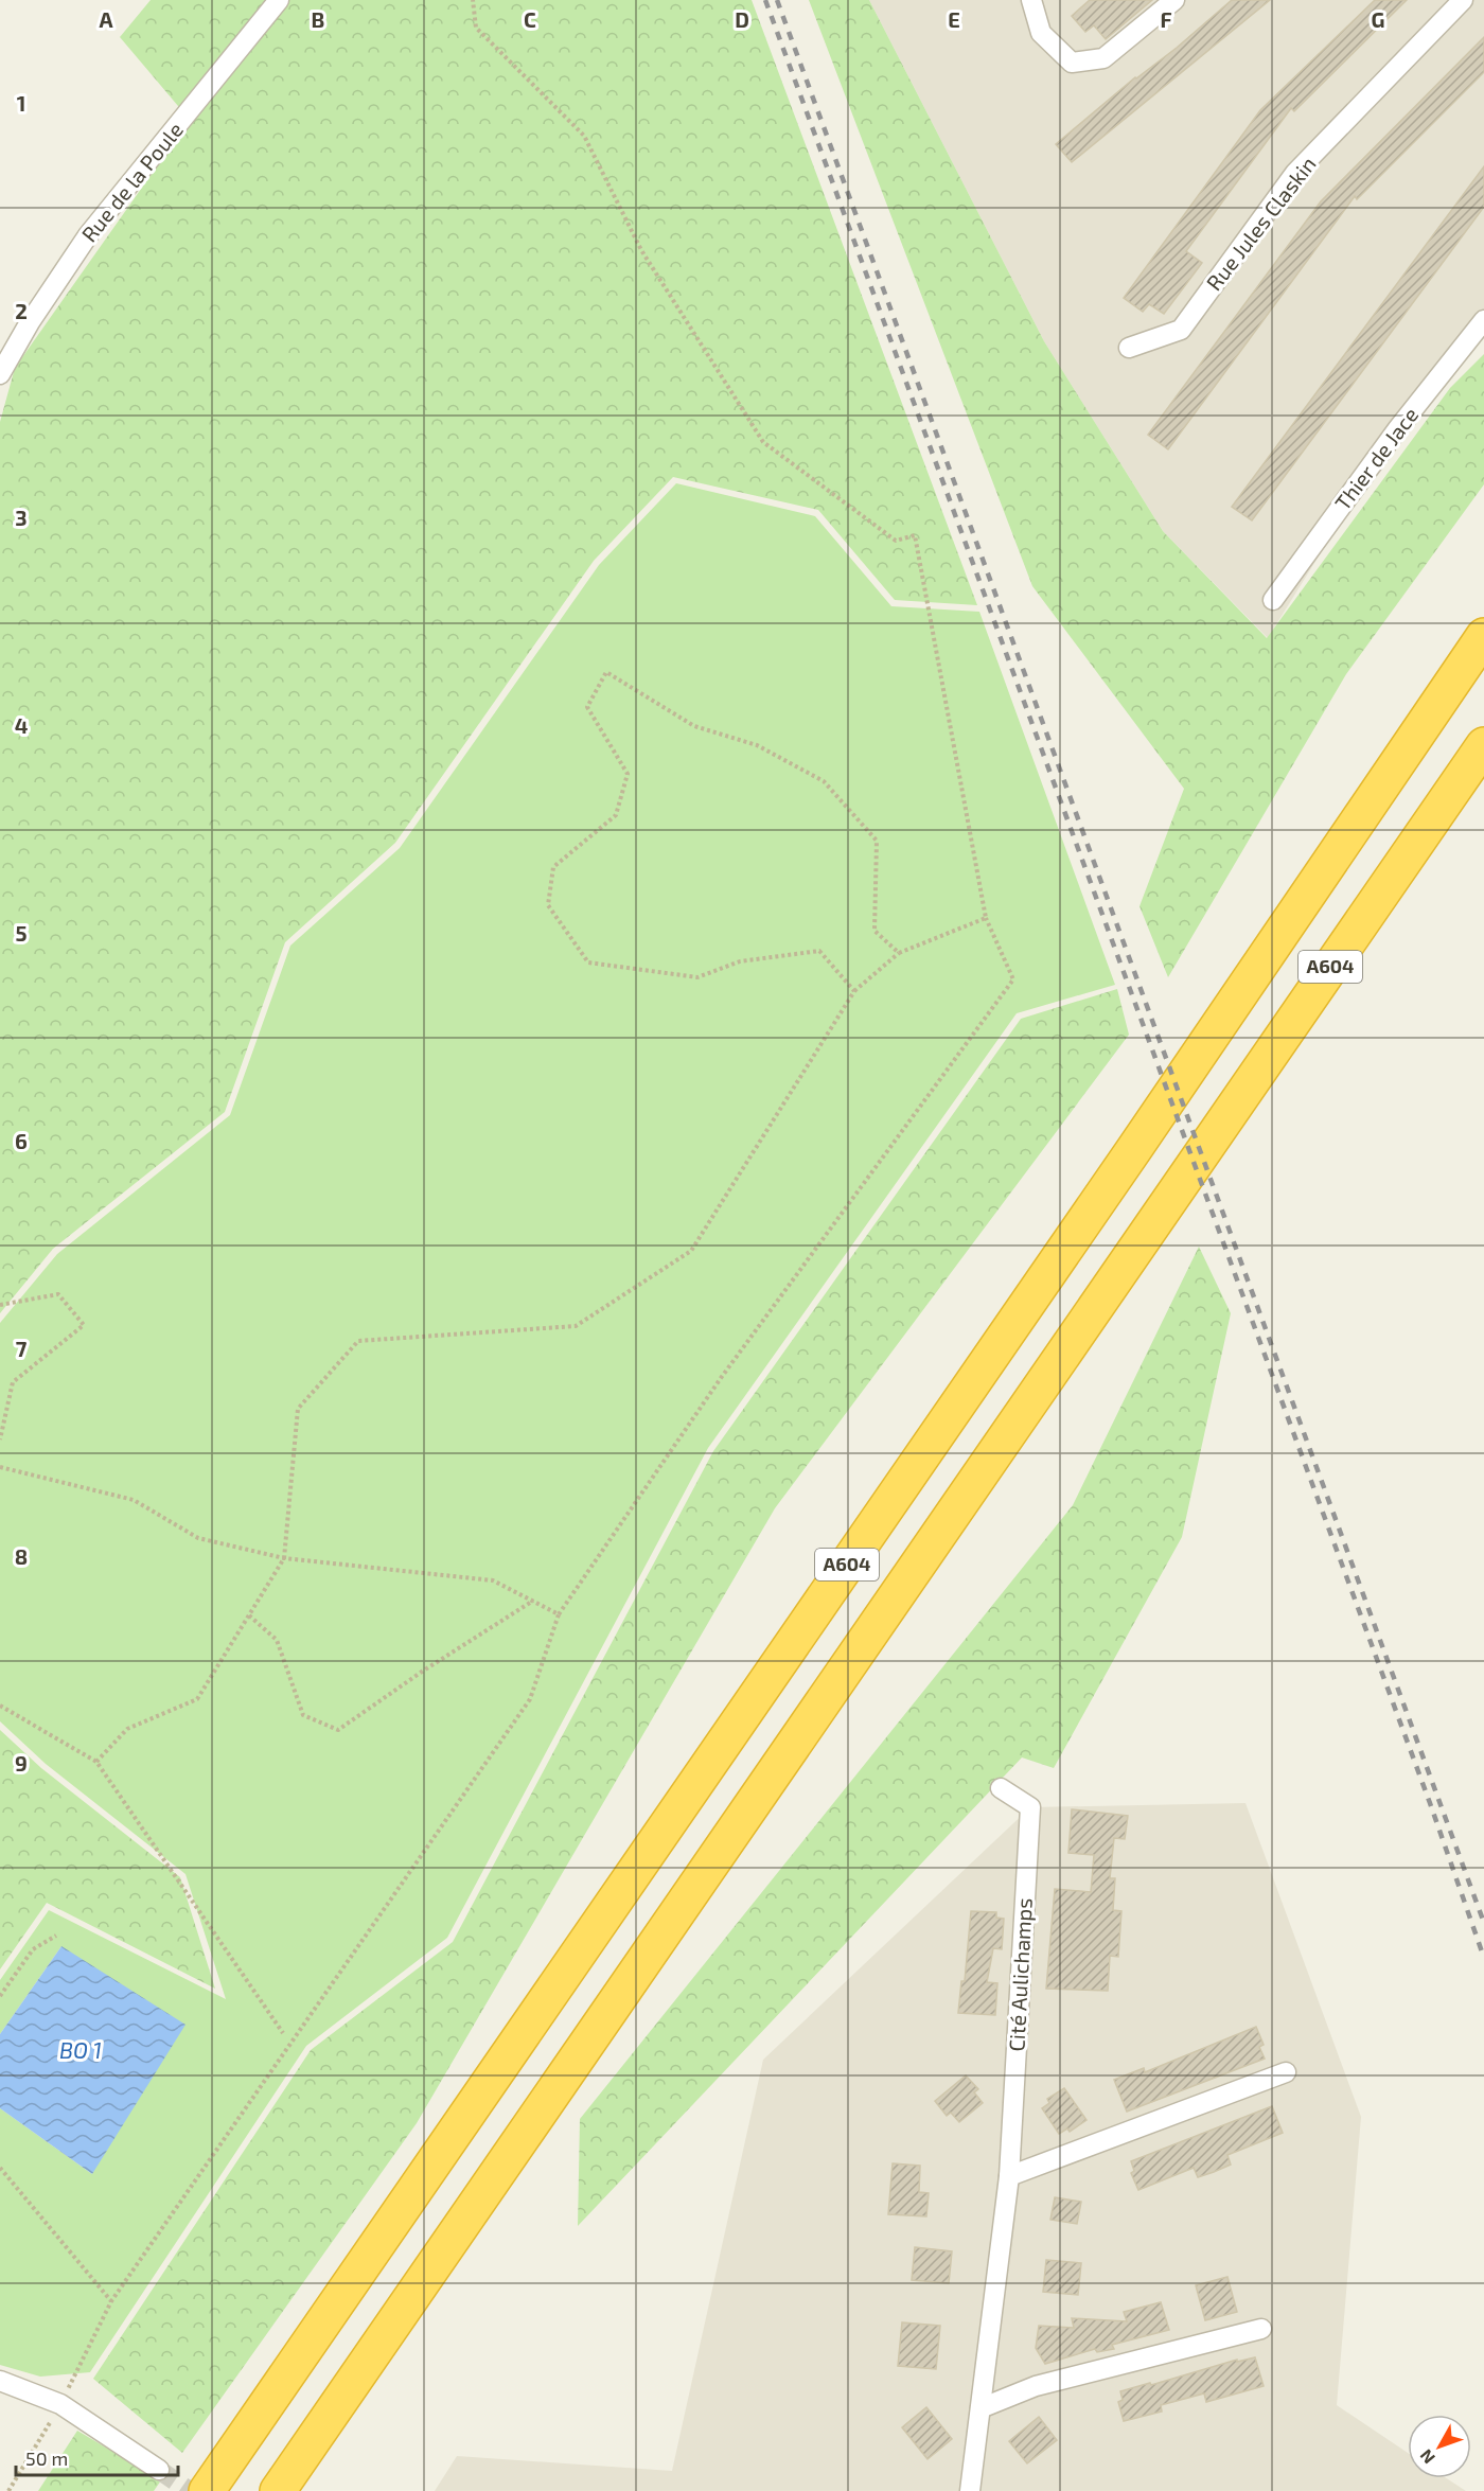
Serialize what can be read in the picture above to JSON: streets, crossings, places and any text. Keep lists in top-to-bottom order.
{
  "streets": {
    "highway": ["A604"],
    "street": [
      "Rue de la Poule",
      "Rue Jules Claskin",
      "Thier de Jace",
      "Cité Aulichamps"
    ]
  },
  "water": ["BO 1"],
  "scale_bar": "50 m",
  "north": "bottom left",
  "grid": {
    "columns": [
      "A",
      "B",
      "C",
      "D",
      "E",
      "F",
      "G"
    ],
    "rows": [
      "1",
      "2",
      "3",
      "4",
      "5",
      "6",
      "7",
      "8",
      "9"
    ]
  }
}
